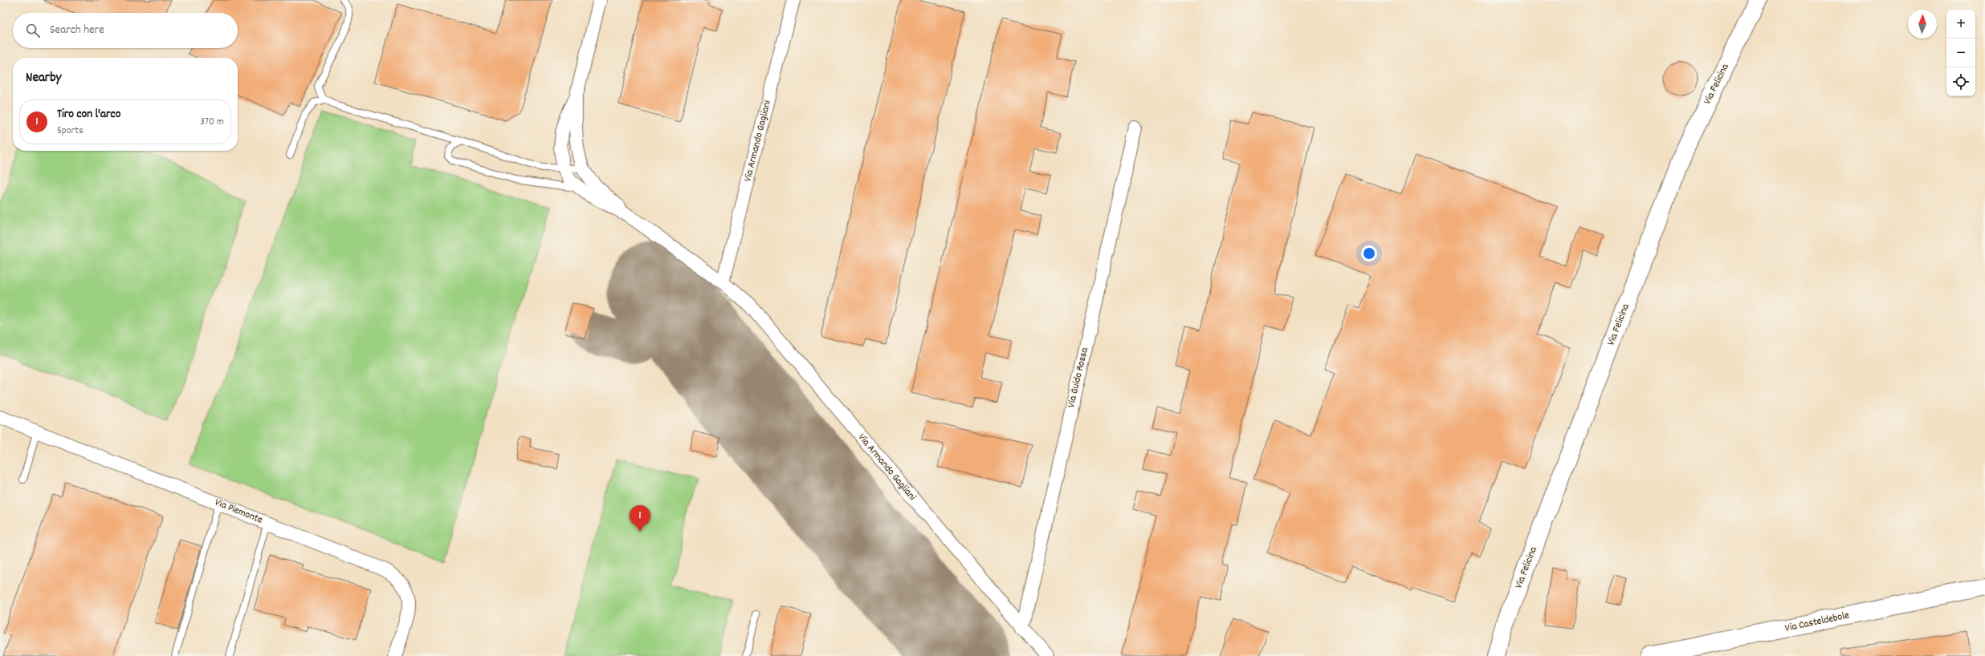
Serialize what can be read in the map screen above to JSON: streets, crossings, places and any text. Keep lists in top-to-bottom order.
{
  "streets": {
    "street": [
      "Via Felicina",
      "Via Armando Gagliani",
      "Via Guido Rossa",
      "Via Piemonte",
      "Via Casteldebole"
    ]
  },
  "crossings": [
    ["Via Armando Gagliani", "Via Guido Rossa"]
  ],
  "north": "top",
  "page": {
    "map_buttons": ["+", "−"],
    "search": "Search here",
    "heading": "Nearby",
    "list": [
      {
        "mark": "1",
        "name": "Tiro con l'arco",
        "note": "Sports",
        "value": "370 m"
      }
    ],
    "pins": "1"
  }
}
